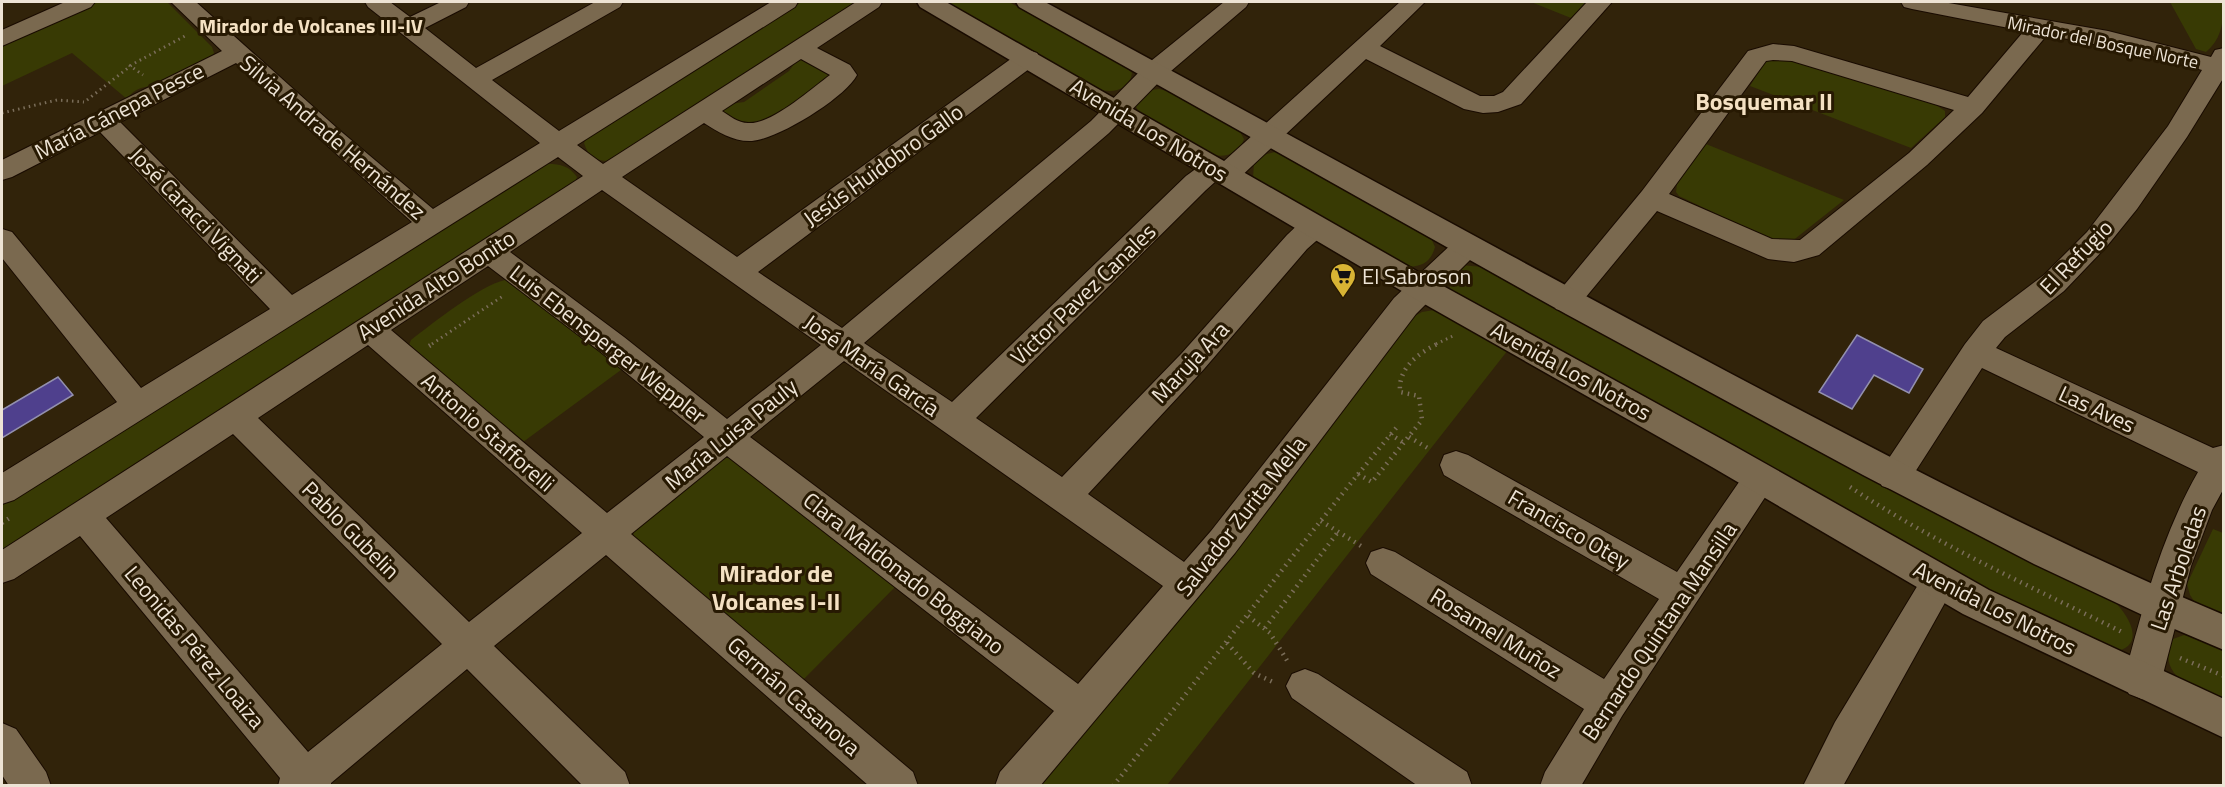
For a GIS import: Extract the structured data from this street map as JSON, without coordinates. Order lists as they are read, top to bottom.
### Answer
{
  "streets": {
    "street": [
      "Mirador del Bosque Norte",
      "María Cánepa Pesce",
      "Avenida Los Notros",
      "Silvia Andrade Hernández",
      "Jesús Huidobro Gallo",
      "José Caracci Vignati",
      "El Refugio",
      "Avenida Alto Bonito",
      "Victor Pavez Canales",
      "Luis Ebensperger Weppler",
      "Maruja Ara",
      "José María García",
      "Las Aves",
      "Antonio Stafforelli",
      "María Luisa Pauly",
      "Salvador Zurita Mella",
      "Francisco Otey",
      "Pablo Gubelin",
      "Las Arboledas",
      "Clara Maldonado Boggiano",
      "Bernardo Quintana Mansilla",
      "Rosamel Muñoz",
      "Leonidas Pérez Loaiza",
      "Germán Casanova"
    ]
  },
  "crossings": [
    ["Mirador del Bosque Norte", "El Refugio"],
    ["María Cánepa Pesce", "Silvia Andrade Hernández"],
    ["María Cánepa Pesce", "José Caracci Vignati"],
    ["Avenida Los Notros", "Jesús Huidobro Gallo"],
    ["Avenida Los Notros", "Victor Pavez Canales"],
    ["Avenida Los Notros", "Maruja Ara"],
    ["Avenida Los Notros", "María Luisa Pauly"],
    ["Avenida Los Notros", "Salvador Zurita Mella"],
    ["Avenida Los Notros", "Las Arboledas"],
    ["Avenida Los Notros", "Bernardo Quintana Mansilla"],
    ["Jesús Huidobro Gallo", "José María García"],
    ["El Refugio", "Las Aves"],
    ["Avenida Alto Bonito", "Luis Ebensperger Weppler"],
    ["Avenida Alto Bonito", "José María García"],
    ["Avenida Alto Bonito", "Antonio Stafforelli"],
    ["Avenida Alto Bonito", "Pablo Gubelin"],
    ["Avenida Alto Bonito", "Leonidas Pérez Loaiza"],
    ["Victor Pavez Canales", "José María García"],
    ["Luis Ebensperger Weppler", "María Luisa Pauly"],
    ["Luis Ebensperger Weppler", "Clara Maldonado Boggiano"],
    ["Maruja Ara", "José María García"],
    ["José María García", "María Luisa Pauly"],
    ["José María García", "Salvador Zurita Mella"],
    ["Las Aves", "Las Arboledas"],
    ["Antonio Stafforelli", "María Luisa Pauly"],
    ["Antonio Stafforelli", "Germán Casanova"],
    ["María Luisa Pauly", "Pablo Gubelin"],
    ["María Luisa Pauly", "Clara Maldonado Boggiano"],
    ["María Luisa Pauly", "Leonidas Pérez Loaiza"],
    ["María Luisa Pauly", "Germán Casanova"],
    ["Salvador Zurita Mella", "Clara Maldonado Boggiano"],
    ["Francisco Otey", "Bernardo Quintana Mansilla"],
    ["Bernardo Quintana Mansilla", "Rosamel Muñoz"]
  ],
  "districts": ["Mirador de Volcanes III-IV", "Bosquemar II", "Mirador de Volcanes I-II"],
  "places": {
    "supermarket": ["El Sabroson"]
  }
}
